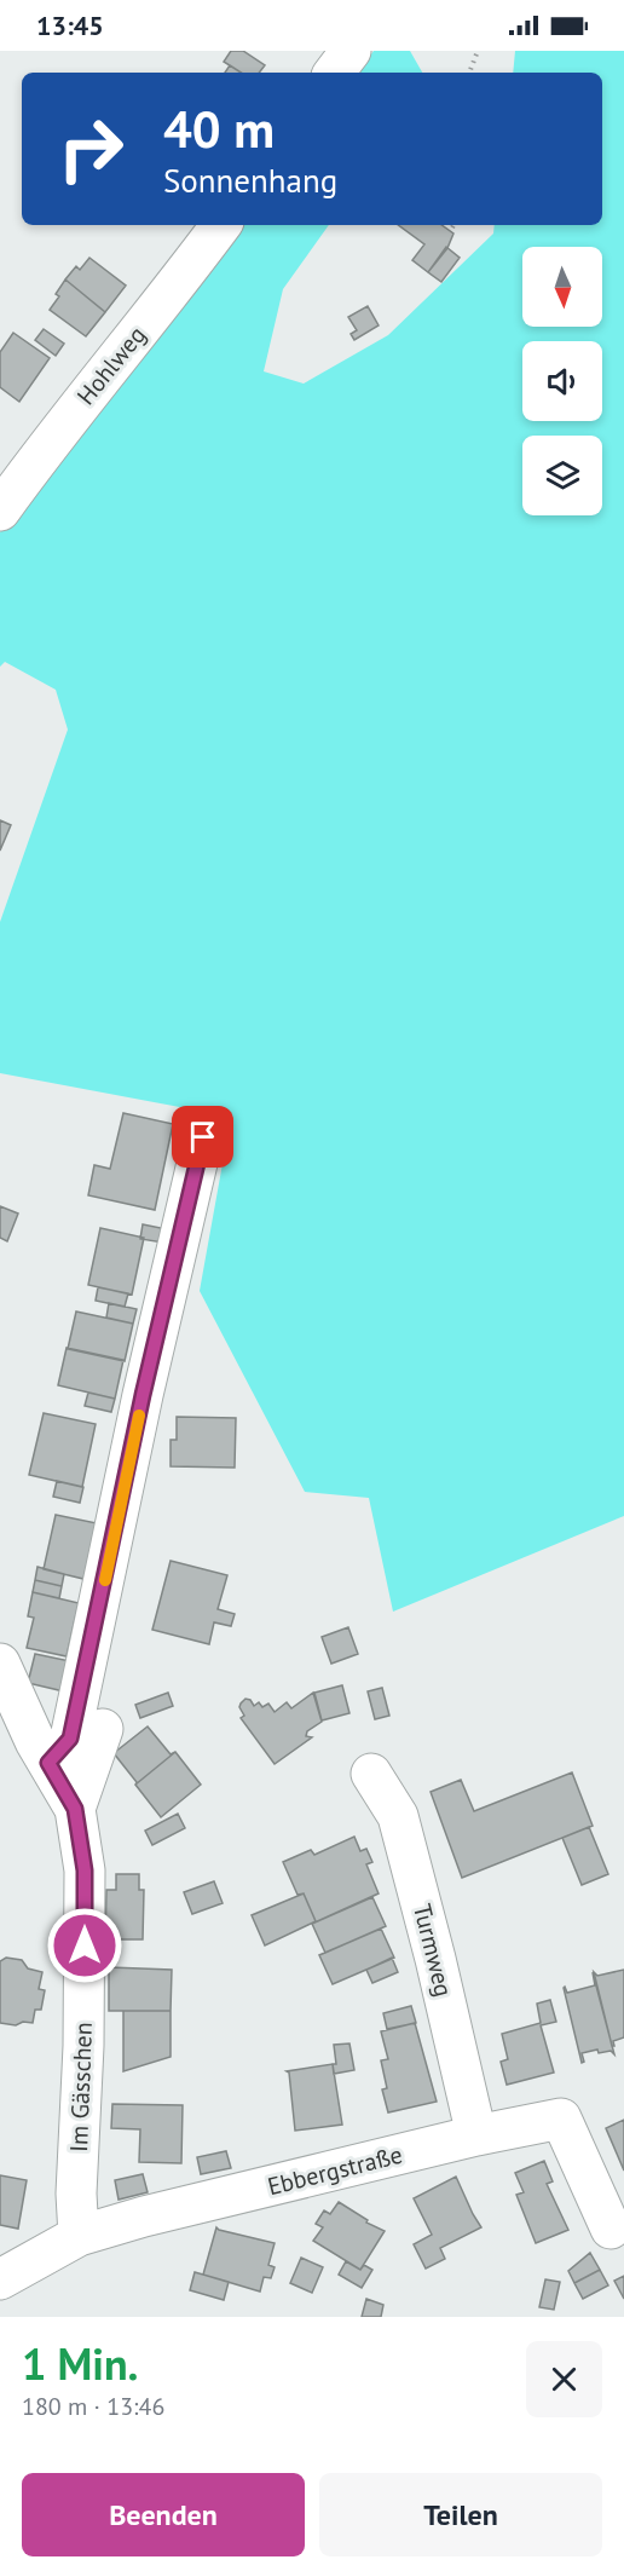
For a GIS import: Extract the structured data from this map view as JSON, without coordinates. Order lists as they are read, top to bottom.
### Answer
{
  "streets": {
    "street": [
      "Hohlweg",
      "Turmweg",
      "Im Gässchen",
      "Ebbergstraße"
    ]
  },
  "crossings": [
    ["Turmweg", "Ebbergstraße"],
    ["Im Gässchen", "Ebbergstraße"]
  ],
  "north": "bottom",
  "page": {
    "status": "13:45",
    "turn": ["40 m", "Sonnenhang"],
    "heading": ["1 Min.", "180 m · 13:46"],
    "buttons": ["Beenden", "Teilen"]
  }
}
